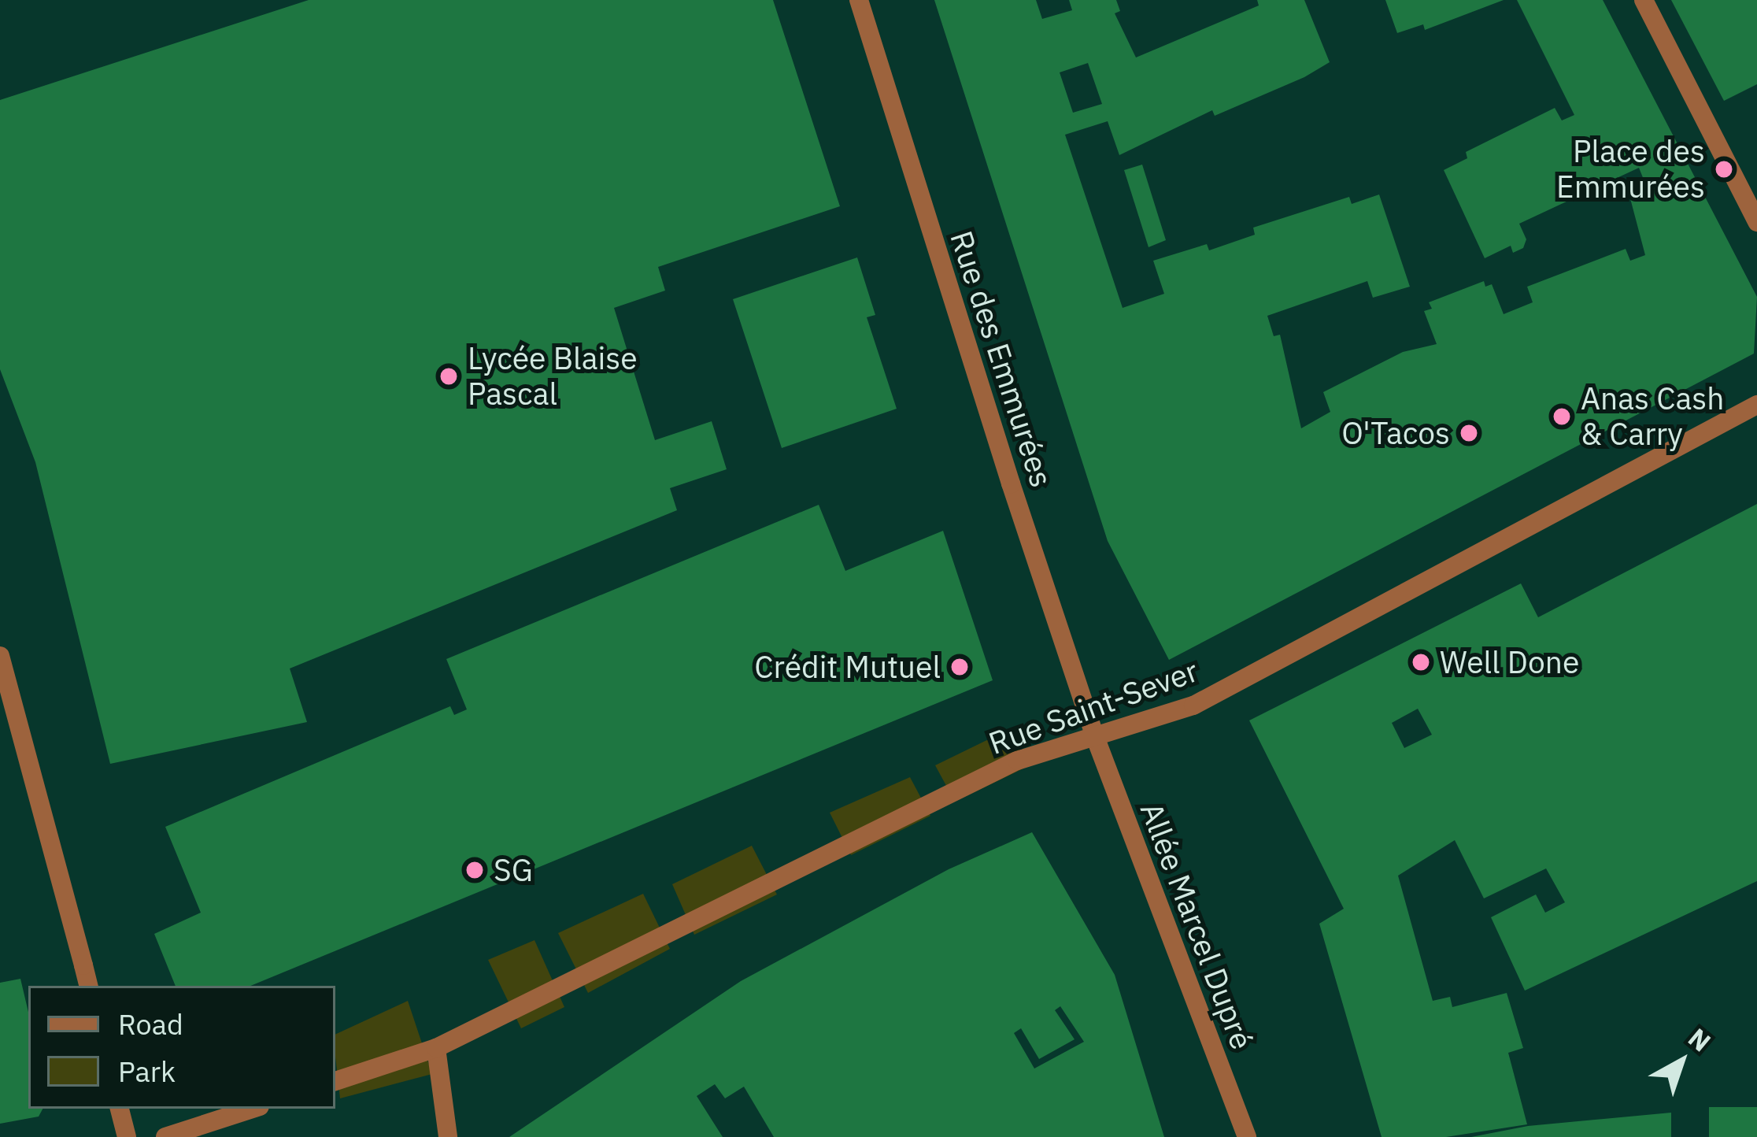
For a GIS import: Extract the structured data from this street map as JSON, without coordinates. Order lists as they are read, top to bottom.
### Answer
{
  "streets": {
    "street": ["Rue des Emmurées", "Rue Saint-Sever", "Allée Marcel Dupré"]
  },
  "crossings": [
    ["Rue des Emmurées", "Rue Saint-Sever"],
    ["Rue des Emmurées", "Allée Marcel Dupré"],
    ["Rue Saint-Sever", "Allée Marcel Dupré"]
  ],
  "places": [
    "Place des Emmurées",
    "Lycée Blaise Pascal",
    "Anas Cash & Carry",
    "O'Tacos",
    "Well Done",
    "Crédit Mutuel",
    "SG"
  ],
  "legend": ["Road", "Park"],
  "north": "top right"
}
